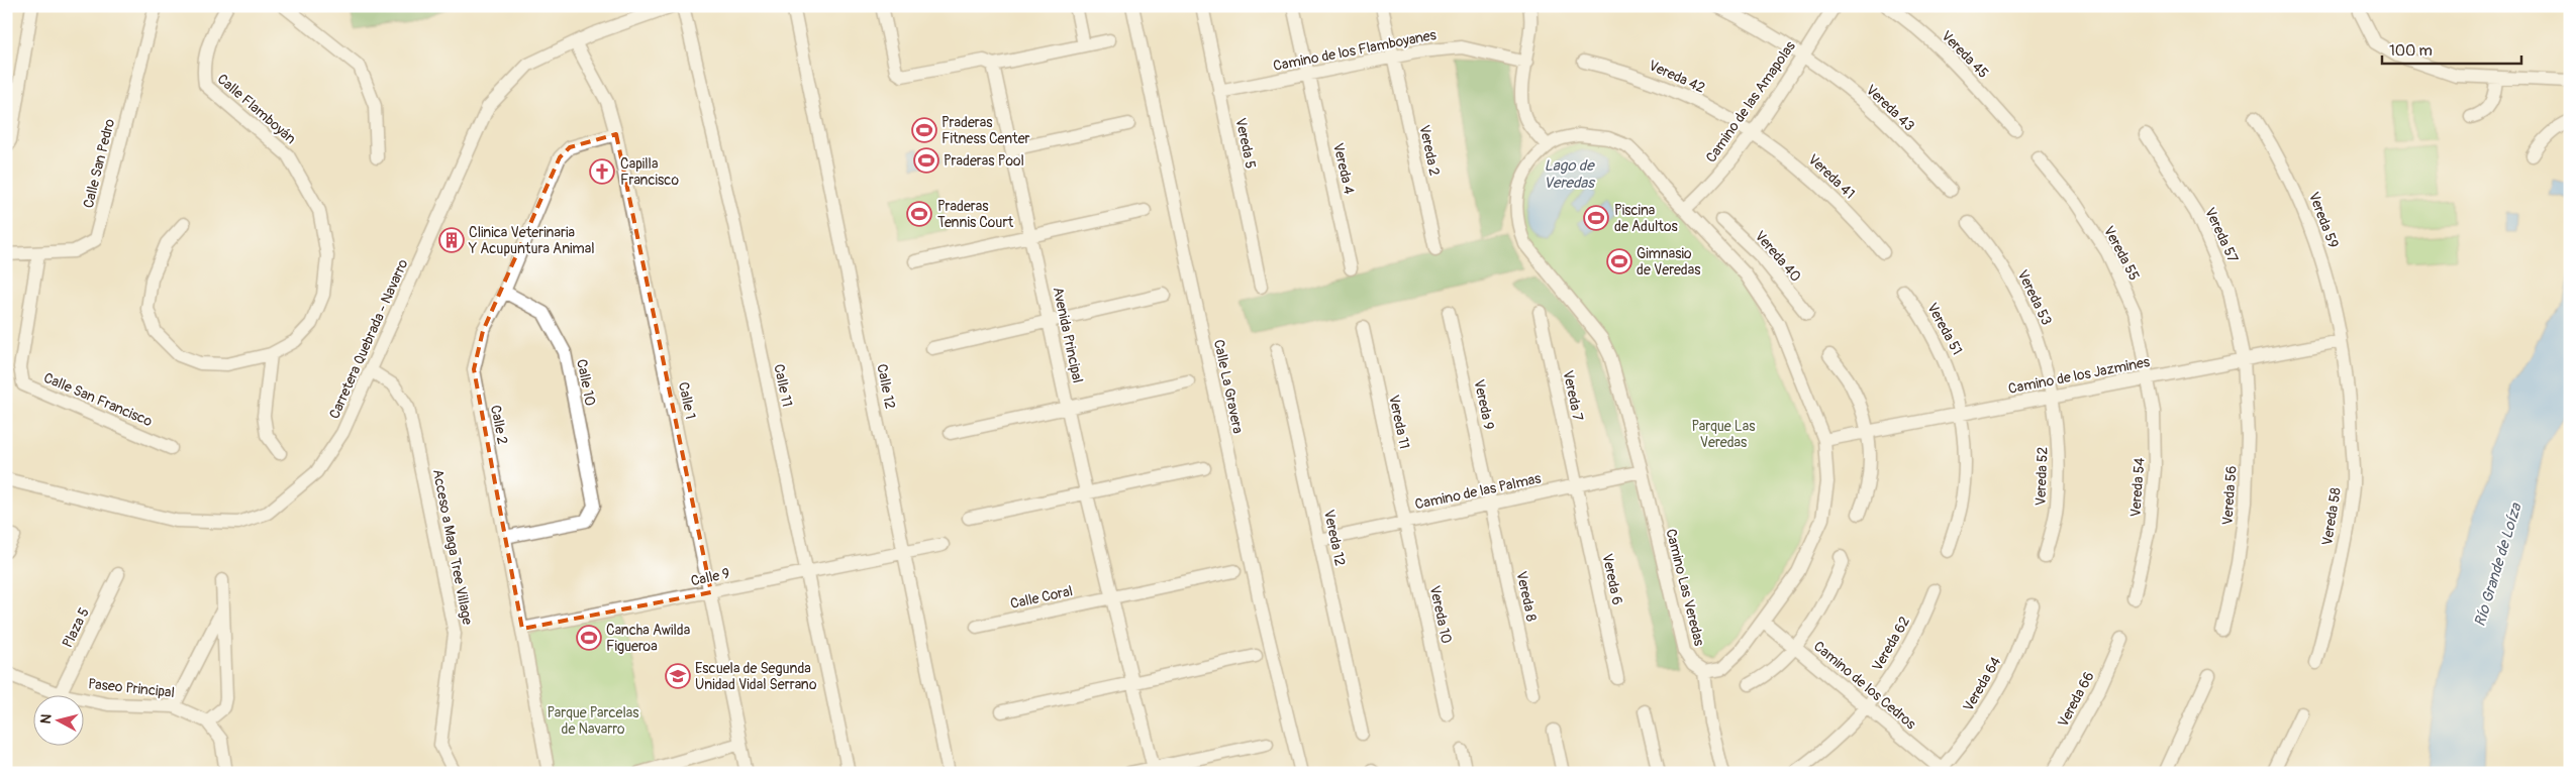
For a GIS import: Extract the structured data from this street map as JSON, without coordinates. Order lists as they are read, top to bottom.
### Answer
{
  "streets": {
    "street": [
      "Camino de los Flamboyanes",
      "Vereda 45",
      "Vereda 42",
      "Camino de las Amapolas",
      "Vereda 43",
      "Calle Flamboyán",
      "Vereda 5",
      "Vereda 2",
      "Calle San Pedro",
      "Vereda 4",
      "Vereda 41",
      "Vereda 59",
      "Vereda 57",
      "Vereda 55",
      "Vereda 40",
      "Vereda 53",
      "Vereda 51",
      "Avenida Principal",
      "Carretera Quebrada - Navarro",
      "Camino de los Jazmines",
      "Calle 10",
      "Calle 11",
      "Calle 12",
      "Calle La Gravera",
      "Vereda 7",
      "Calle San Francisco",
      "Calle 1",
      "Vereda 9",
      "Vereda 11",
      "Calle 2",
      "Vereda 52",
      "Vereda 54",
      "Camino de las Palmas",
      "Vereda 56",
      "Vereda 58",
      "Vereda 12",
      "Acceso a Maga Tree Village",
      "Calle 9",
      "Vereda 6",
      "Camino Las Veredas",
      "Vereda 8",
      "Calle Coral",
      "Vereda 10",
      "Plaza 5",
      "Vereda 62",
      "Vereda 64",
      "Camino de los Cedros",
      "Paseo Principal",
      "Vereda 66"
    ]
  },
  "crossings": [
    ["Camino de los Flamboyanes", "Vereda 5"],
    ["Camino de los Flamboyanes", "Vereda 2"],
    ["Camino de los Flamboyanes", "Vereda 4"],
    ["Vereda 42", "Camino de las Amapolas"],
    ["Vereda 42", "Vereda 41"],
    ["Camino de las Amapolas", "Vereda 43"],
    ["Camino de las Amapolas", "Vereda 41"],
    ["Camino de las Amapolas", "Camino Las Veredas"],
    ["Calle San Pedro", "Calle San Francisco"],
    ["Vereda 59", "Camino de los Jazmines"],
    ["Vereda 59", "Vereda 58"],
    ["Vereda 57", "Camino de los Jazmines"],
    ["Vereda 57", "Vereda 56"],
    ["Vereda 55", "Camino de los Jazmines"],
    ["Vereda 55", "Vereda 54"],
    ["Vereda 53", "Camino de los Jazmines"],
    ["Vereda 53", "Vereda 52"],
    ["Vereda 51", "Camino de los Jazmines"],
    ["Avenida Principal", "Calle Coral"],
    ["Carretera Quebrada - Navarro", "Calle 1"],
    ["Carretera Quebrada - Navarro", "Acceso a Maga Tree Village"],
    ["Camino de los Jazmines", "Vereda 52"],
    ["Camino de los Jazmines", "Vereda 54"],
    ["Camino de los Jazmines", "Vereda 56"],
    ["Camino de los Jazmines", "Vereda 58"],
    ["Camino de los Jazmines", "Camino Las Veredas"],
    ["Calle 10", "Calle 2"],
    ["Calle 11", "Calle 9"],
    ["Calle 12", "Calle 9"],
    ["Vereda 7", "Camino de las Palmas"],
    ["Vereda 7", "Vereda 6"],
    ["Calle 1", "Calle 2"],
    ["Calle 1", "Calle 9"],
    ["Vereda 9", "Camino de las Palmas"],
    ["Vereda 9", "Vereda 8"],
    ["Vereda 11", "Camino de las Palmas"],
    ["Vereda 11", "Vereda 10"],
    ["Calle 2", "Calle 9"],
    ["Camino de las Palmas", "Vereda 12"],
    ["Camino de las Palmas", "Vereda 6"],
    ["Camino de las Palmas", "Camino Las Veredas"],
    ["Camino de las Palmas", "Vereda 8"],
    ["Camino de las Palmas", "Vereda 10"],
    ["Camino Las Veredas", "Camino de los Cedros"],
    ["Plaza 5", "Paseo Principal"],
    ["Vereda 62", "Camino de los Cedros"],
    ["Vereda 64", "Camino de los Cedros"]
  ],
  "water": ["Lago de Veredas", "Río Grande de Loíza"],
  "parks": ["Parque Las Veredas", "Parque Parcelas de Navarro"],
  "places": {
    "sports": [
      "Praderas Fitness Center",
      "Praderas Pool",
      "Praderas Tennis Court",
      "Piscina de Adultos",
      "Gimnasio de Veredas",
      "Cancha Awilda Figueroa"
    ],
    "church": ["Capilla Francisco"],
    "building": ["Clinica Veterinaria Y Acupuntura Animal"],
    "school or university": ["Escuela de Segunda Unidad Vidal Serrano"]
  },
  "scale_bar": "100 m",
  "north": "left"
}
